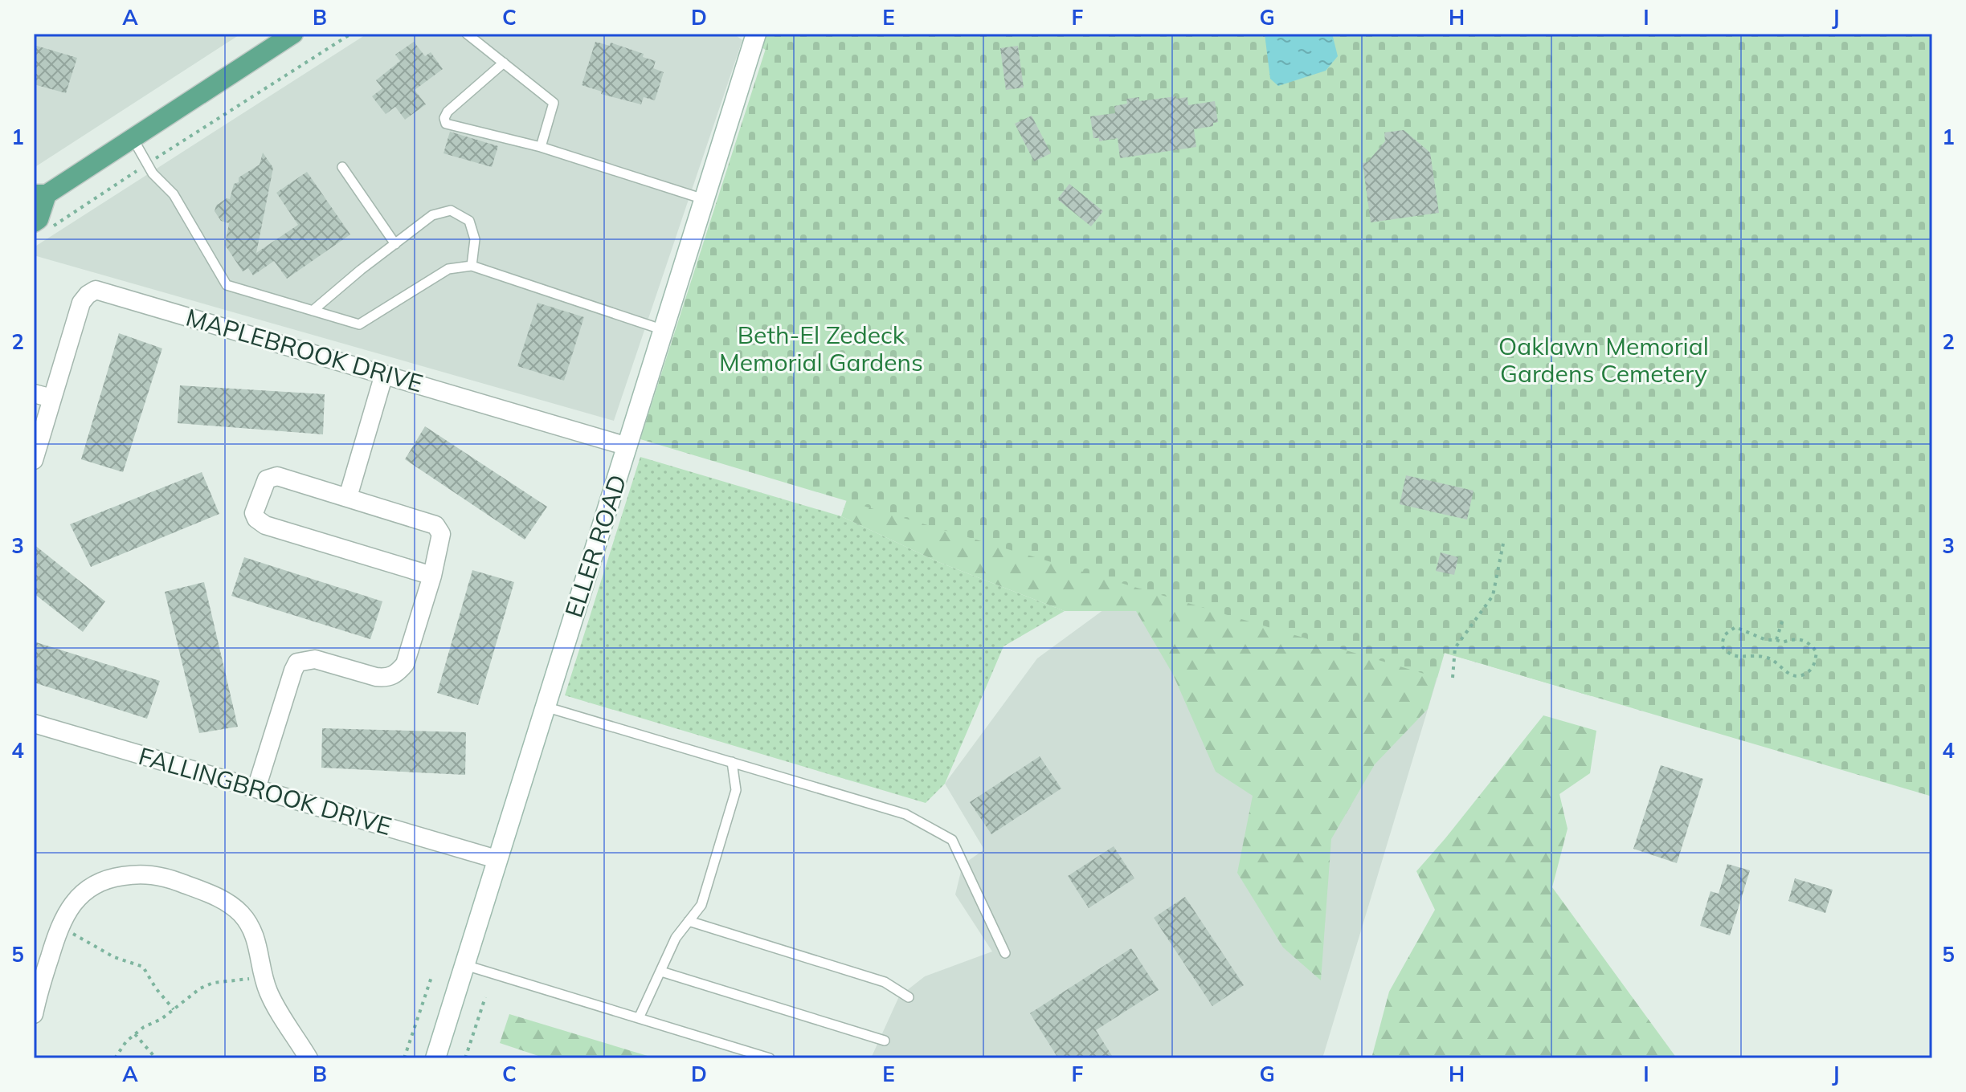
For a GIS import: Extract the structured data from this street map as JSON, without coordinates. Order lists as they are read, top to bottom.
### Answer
{
  "streets": {
    "street": ["MAPLEBROOK DRIVE", "ELLER ROAD", "FALLINGBROOK DRIVE"]
  },
  "crossings": [
    ["MAPLEBROOK DRIVE", "ELLER ROAD"],
    ["ELLER ROAD", "FALLINGBROOK DRIVE"]
  ],
  "parks": ["Beth-El Zedeck Memorial Gardens", "Oaklawn Memorial Gardens Cemetery"],
  "grid": {
    "columns": [
      "A",
      "B",
      "C",
      "D",
      "E",
      "F",
      "G",
      "H",
      "I",
      "J"
    ],
    "rows": [
      "1",
      "2",
      "3",
      "4",
      "5"
    ]
  }
}
